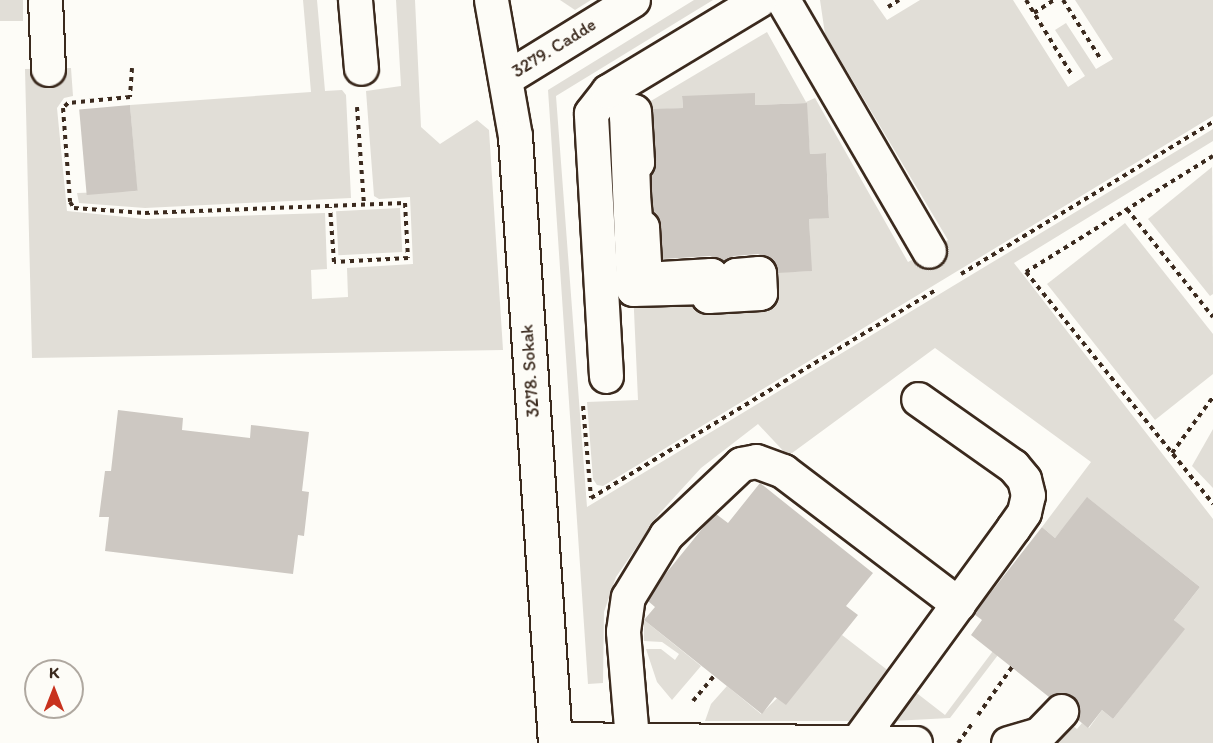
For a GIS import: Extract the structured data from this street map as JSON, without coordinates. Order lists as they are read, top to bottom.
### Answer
{
  "streets": {
    "street": ["3279. Cadde", "3278. Sokak"]
  },
  "crossings": [
    ["3279. Cadde", "3278. Sokak"]
  ],
  "north": "top"
}
